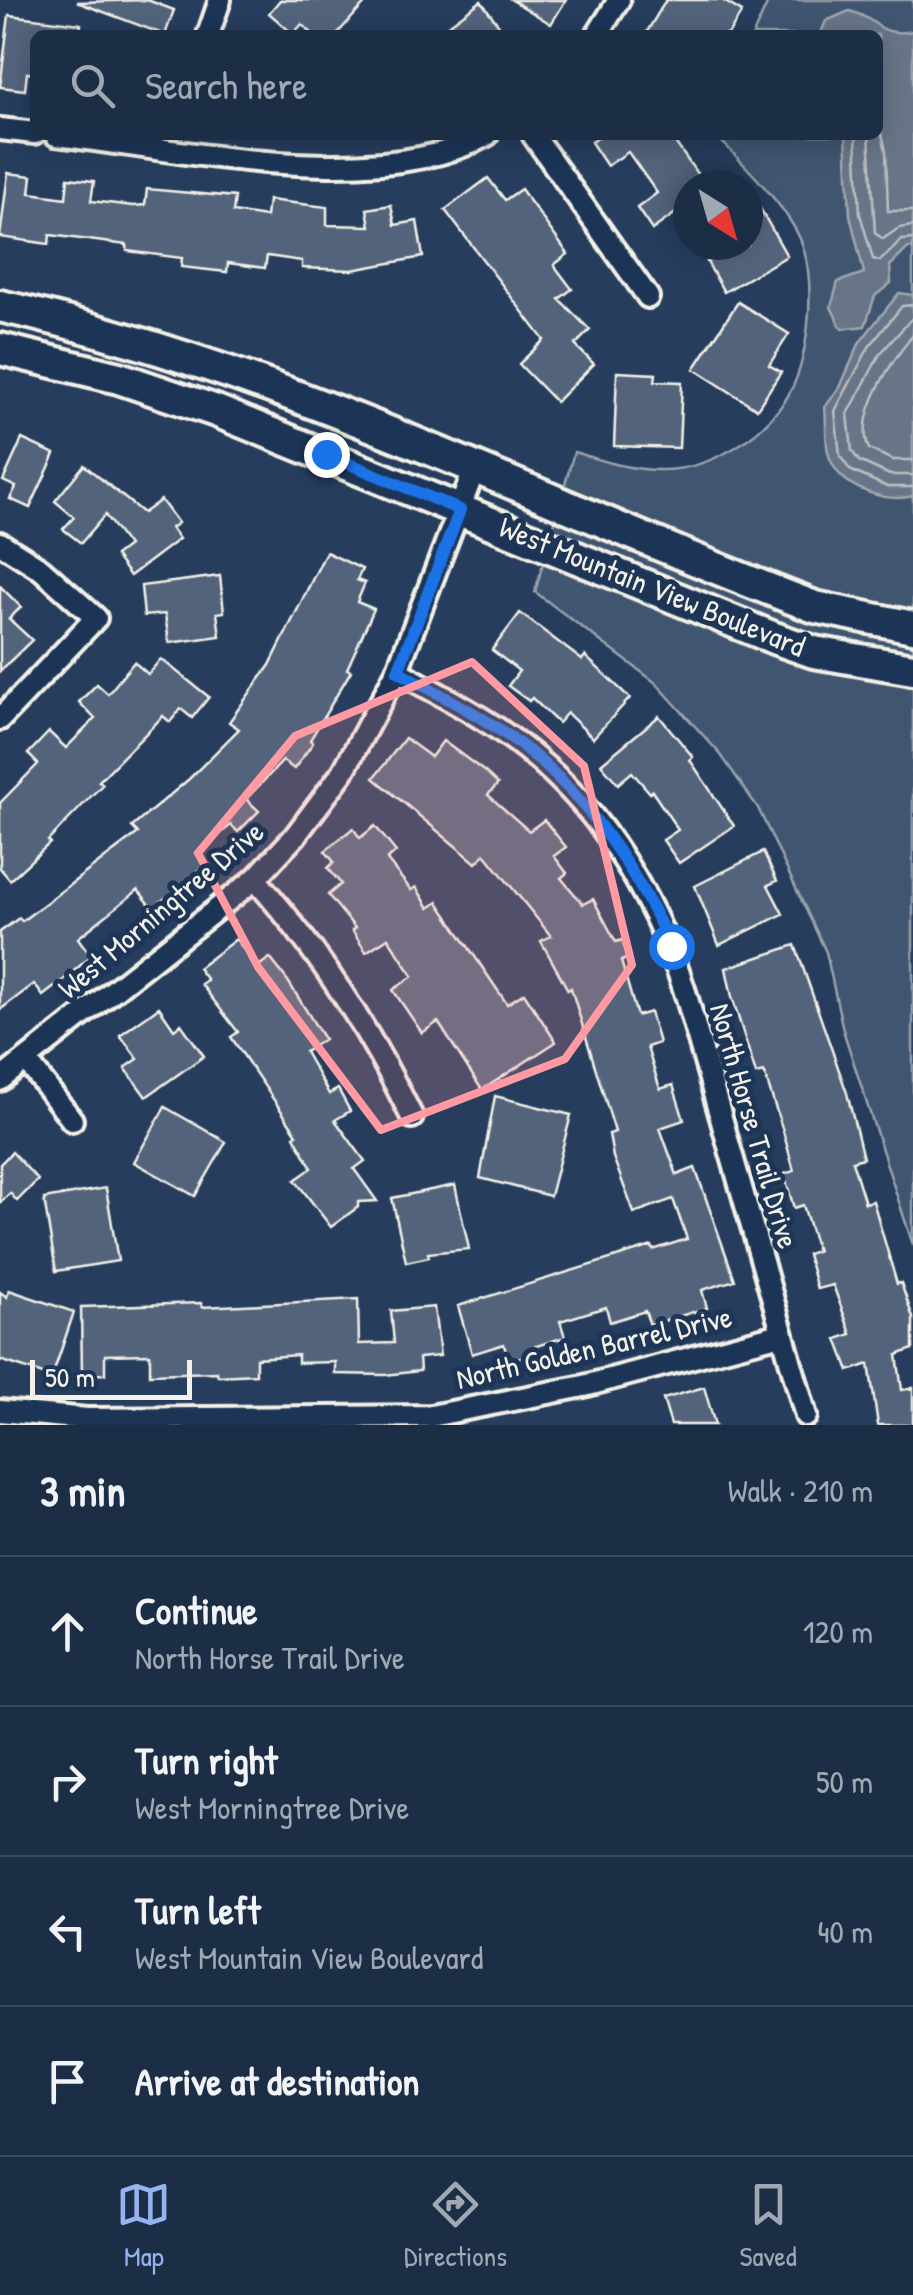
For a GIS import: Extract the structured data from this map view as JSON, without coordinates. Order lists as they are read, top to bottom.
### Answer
{
  "streets": {
    "street": [
      "West Mountain View Boulevard",
      "West Morningtree Drive",
      "North Horse Trail Drive",
      "North Golden Barrel Drive"
    ]
  },
  "crossings": [
    ["West Mountain View Boulevard", "West Morningtree Drive"],
    ["West Morningtree Drive", "North Horse Trail Drive"],
    ["North Horse Trail Drive", "North Golden Barrel Drive"]
  ],
  "scale_bar": "50 m",
  "north": "bottom right",
  "page": {
    "search": "Search here",
    "scale": "50 m",
    "heading": ["3 min", "Walk · 210 m"],
    "list": [
      ["Continue", "North Horse Trail Drive", "120 m"],
      ["Turn right", "West Morningtree Drive", "50 m"],
      ["Turn left", "West Mountain View Boulevard", "40 m"],
      "Arrive at destination"
    ],
    "nav": ["Map", "Directions", "Saved"]
  }
}
